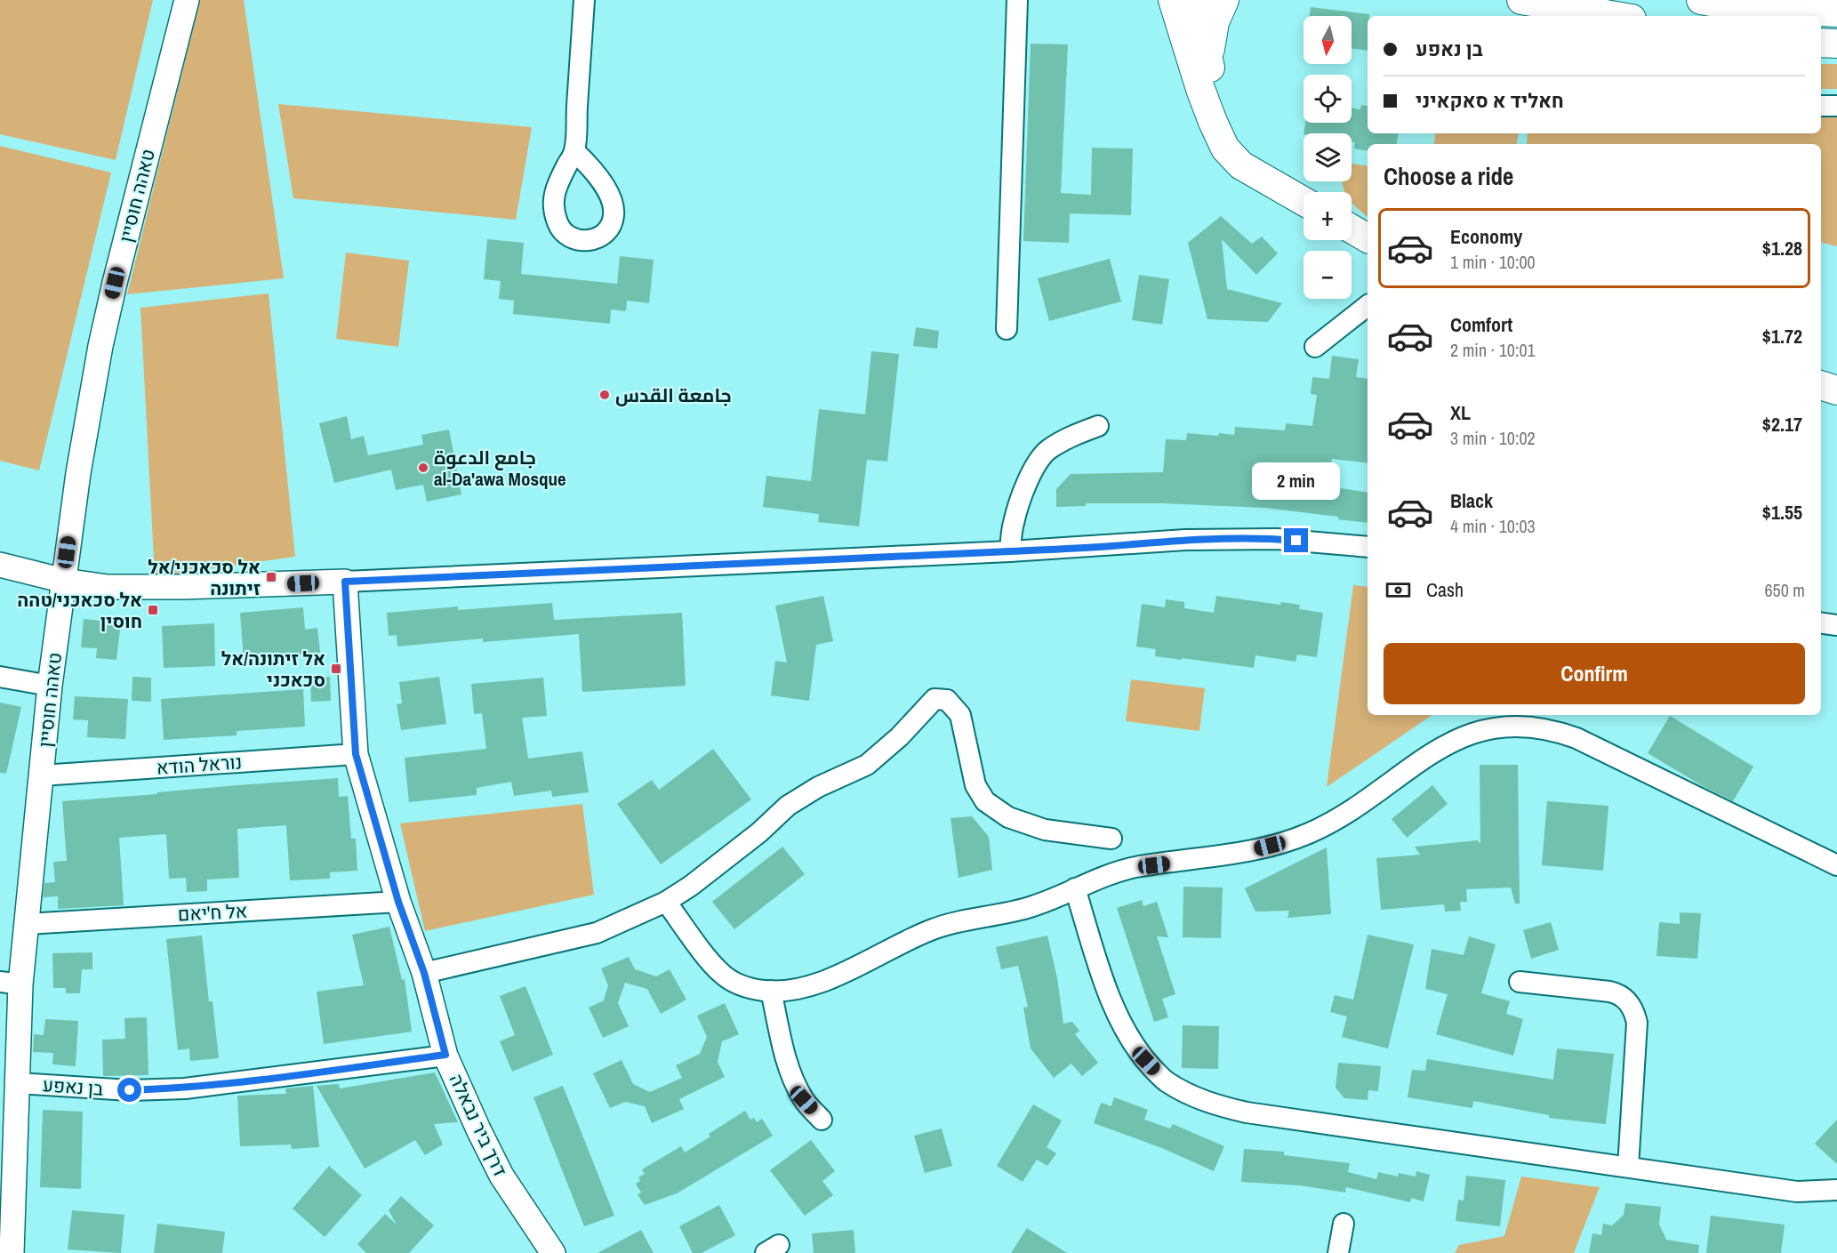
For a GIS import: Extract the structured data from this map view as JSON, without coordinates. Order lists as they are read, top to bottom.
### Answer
{
  "streets": {
    "street": [
      "טאהה חוסיין",
      "נוראל הודא",
      "אל ח'יאם",
      "בן נאפע",
      "דרך ביר נבאלה"
    ]
  },
  "crossings": [
    ["טאהה חוסיין", "נוראל הודא"],
    ["טאהה חוסיין", "אל ח'יאם"],
    ["טאהה חוסיין", "בן נאפע"],
    ["נוראל הודא", "דרך ביר נבאלה"],
    ["אל ח'יאם", "דרך ביר נבאלה"],
    ["בן נאפע", "דרך ביר נבאלה"]
  ],
  "places": {
    "other": ["جامعة القدس", "جامع الدعوة al-Da'awa Mosque"],
    "transit": ["אל סכאכני/אל זיתונה", "אל סכאכני/טהה חוסין", "אל זיתונה/אל סכאכני"]
  },
  "north": "bottom",
  "page": {
    "map_buttons": ["+", "−"],
    "banner": ["בן נאפע", "חאליד א סאקאיני"],
    "heading": "Choose a ride",
    "list": [
      {
        "name": "Economy",
        "note": "1 min · 10:00",
        "value": "$1.28"
      },
      {
        "name": "Comfort",
        "note": "2 min · 10:01",
        "value": "$1.72"
      },
      {
        "name": "XL",
        "note": "3 min · 10:02",
        "value": "$2.17"
      },
      {
        "name": "Black",
        "note": "4 min · 10:03",
        "value": "$1.55"
      }
    ],
    "bubble": "2 min",
    "pay": ["Cash", "650 m"],
    "buttons": "Confirm"
  }
}
